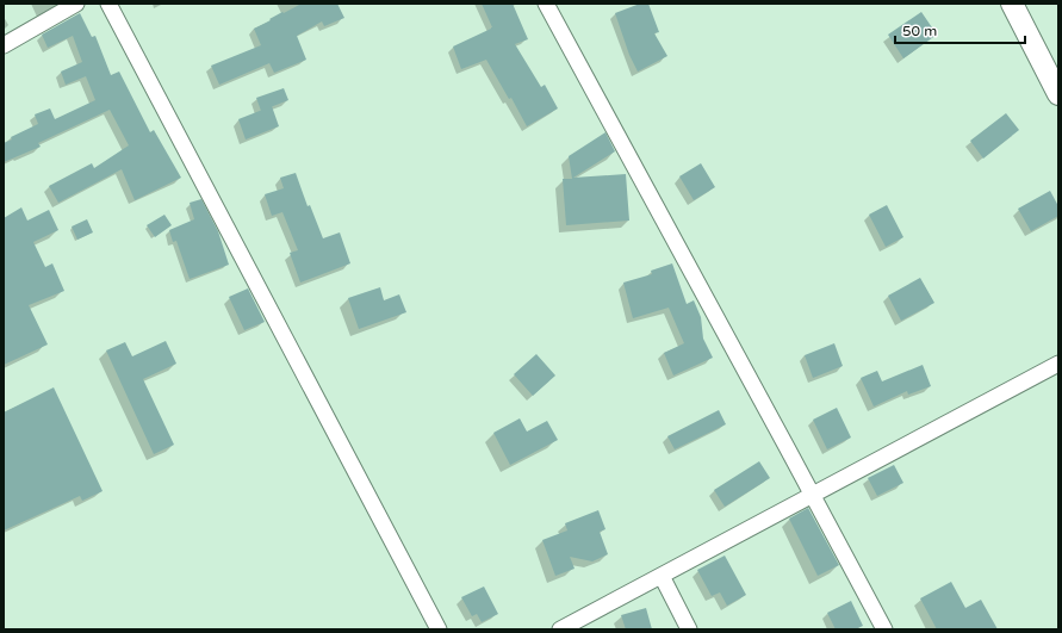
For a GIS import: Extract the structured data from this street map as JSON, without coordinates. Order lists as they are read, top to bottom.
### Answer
{
  "scale_bar": "50 m"
}
